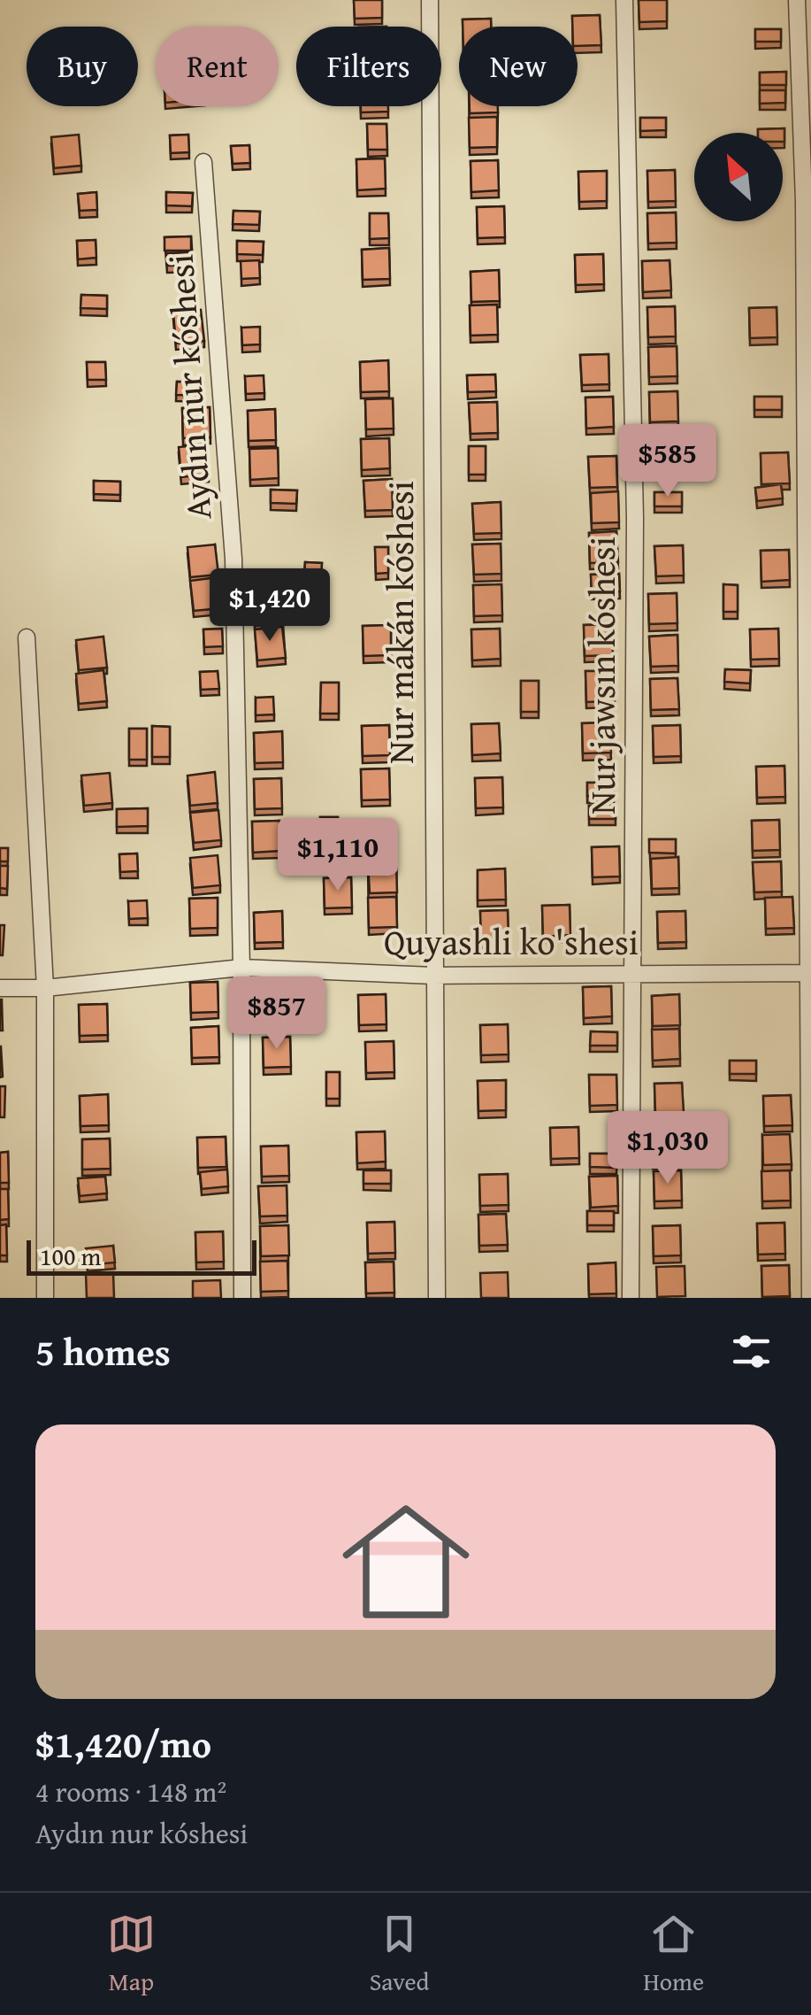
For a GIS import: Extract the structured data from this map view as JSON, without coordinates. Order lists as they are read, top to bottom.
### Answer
{
  "streets": {
    "street": [
      "Aydın nur kóshesi",
      "Nur mákán kóshesi",
      "Nur jawsın kóshesi",
      "Quyashli ko'shesi"
    ]
  },
  "crossings": [
    ["Aydın nur kóshesi", "Quyashli ko'shesi"],
    ["Nur mákán kóshesi", "Quyashli ko'shesi"],
    ["Nur jawsın kóshesi", "Quyashli ko'shesi"]
  ],
  "scale_bar": "100 m",
  "north": "top left",
  "page": {
    "chip": [
      "Buy",
      "Rent",
      "Filters",
      "New"
    ],
    "price": [
      "$585",
      "$1,420",
      "$1,110",
      "$857",
      "$1,030"
    ],
    "scale": "100 m",
    "heading": "5 homes",
    "list": [
      {
        "name": "$1,420/mo",
        "note": "4 rooms · 148 m² · Aydın nur kóshesi"
      }
    ],
    "tabs": ["Map", "Saved", "Home"]
  }
}
